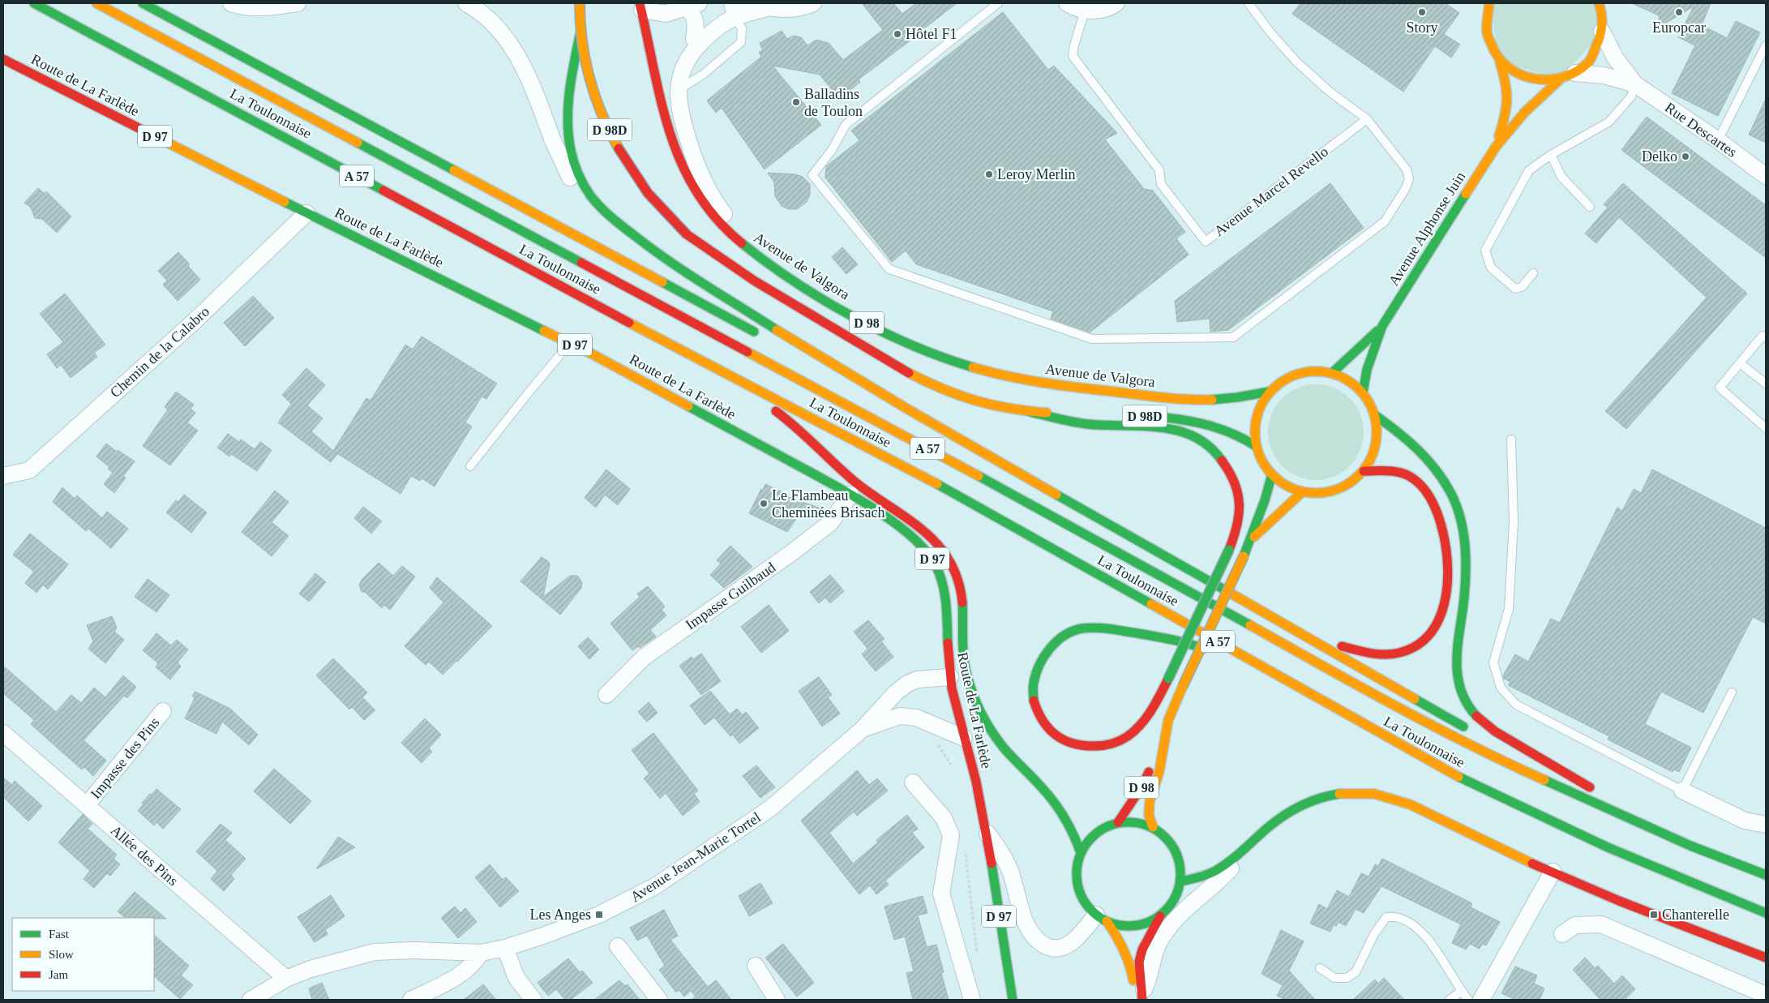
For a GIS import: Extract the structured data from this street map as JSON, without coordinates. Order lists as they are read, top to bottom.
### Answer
{
  "streets": {
    "main road": [
      "Route de La Farlède",
      "La Toulonnaise",
      "D 98D",
      "D 97",
      "A 57",
      "Avenue Alphonse Juin",
      "Avenue de Valgora",
      "D 98"
    ],
    "street": [
      "Rue Descartes",
      "Chemin de la Calabro",
      "Impasse Guilbaud",
      "Impasse des Pins",
      "Allée des Pins",
      "Avenue Jean-Marie Tortel"
    ],
    "lane": ["Avenue Marcel Revello"]
  },
  "crossings": [
    ["Route de La Farlède", "Chemin de la Calabro"],
    ["Route de La Farlède", "Impasse Guilbaud"],
    ["Route de La Farlède", "Avenue Jean-Marie Tortel"],
    ["D 98D", "Avenue Alphonse Juin"],
    ["D 98D", "Avenue de Valgora"],
    ["D 98D", "D 98"],
    ["Avenue Alphonse Juin", "Avenue de Valgora"],
    ["Avenue Alphonse Juin", "D 98"],
    ["Avenue de Valgora", "D 98"],
    ["Impasse des Pins", "Allée des Pins"],
    ["Allée des Pins", "Avenue Jean-Marie Tortel"]
  ],
  "places": {
    "other": [
      "Story",
      "Europcar",
      "Hôtel F1",
      "Balladins de Toulon",
      "Delko",
      "Leroy Merlin",
      "Le Flambeau Cheminées Brisach"
    ],
    "transit": ["Les Anges", "Chanterelle"]
  },
  "legend": ["Fast", "Slow", "Jam"]
}
